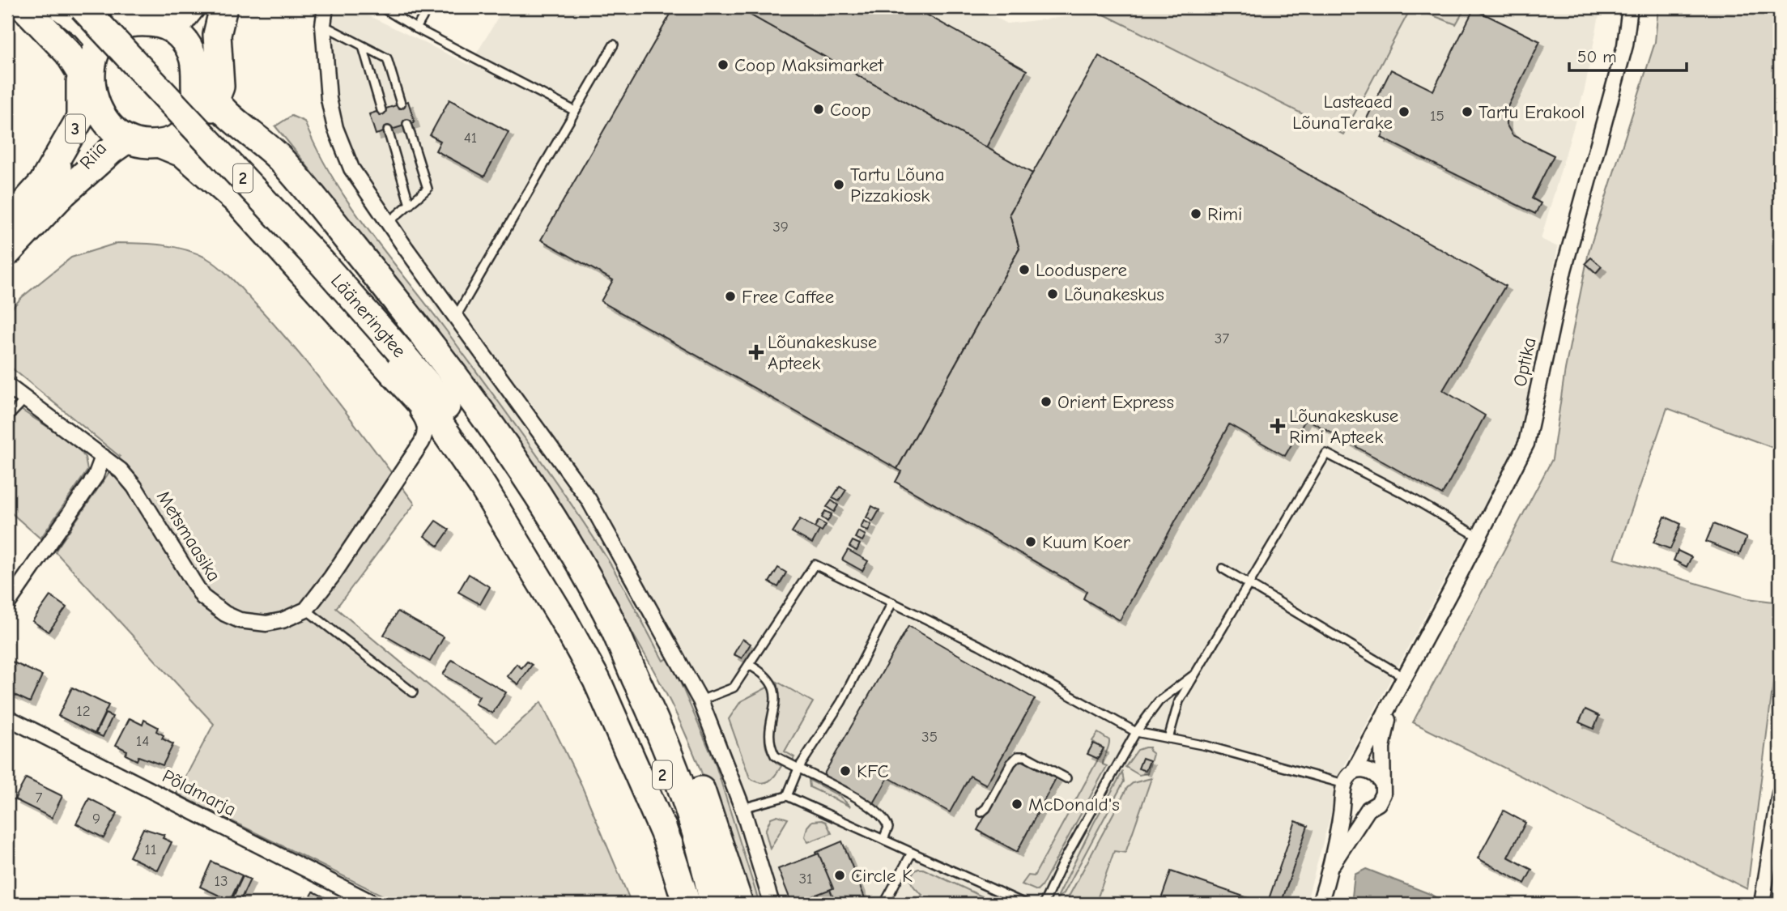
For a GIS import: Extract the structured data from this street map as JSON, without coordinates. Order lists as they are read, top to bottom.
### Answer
{
  "streets": {
    "highway": [
      "3",
      "Riia",
      "2",
      "Lääneringtee"
    ],
    "street": ["Optika", "Metsmaasika", "Põldmarja"]
  },
  "crossings": [
    ["Lääneringtee", "Metsmaasika"]
  ],
  "places": {
    "other": [
      "Coop Maksimarket",
      "Coop",
      "Lasteaed LõunaTerake",
      "Tartu Erakool",
      "Tartu Lõuna Pizzakiosk",
      "Rimi",
      "Looduspere",
      "Lõunakeskus",
      "Free Caffee",
      "Orient Express",
      "Kuum Koer",
      "KFC",
      "McDonald's",
      "Circle K"
    ],
    "health": ["Lõunakeskuse Apteek", "Lõunakeskuse Rimi Apteek"]
  },
  "house_numbers": [
    "15",
    "41",
    "39",
    "37",
    "12",
    "35",
    "14",
    "7",
    "9",
    "11",
    "31",
    "13"
  ],
  "scale_bar": "50 m"
}
